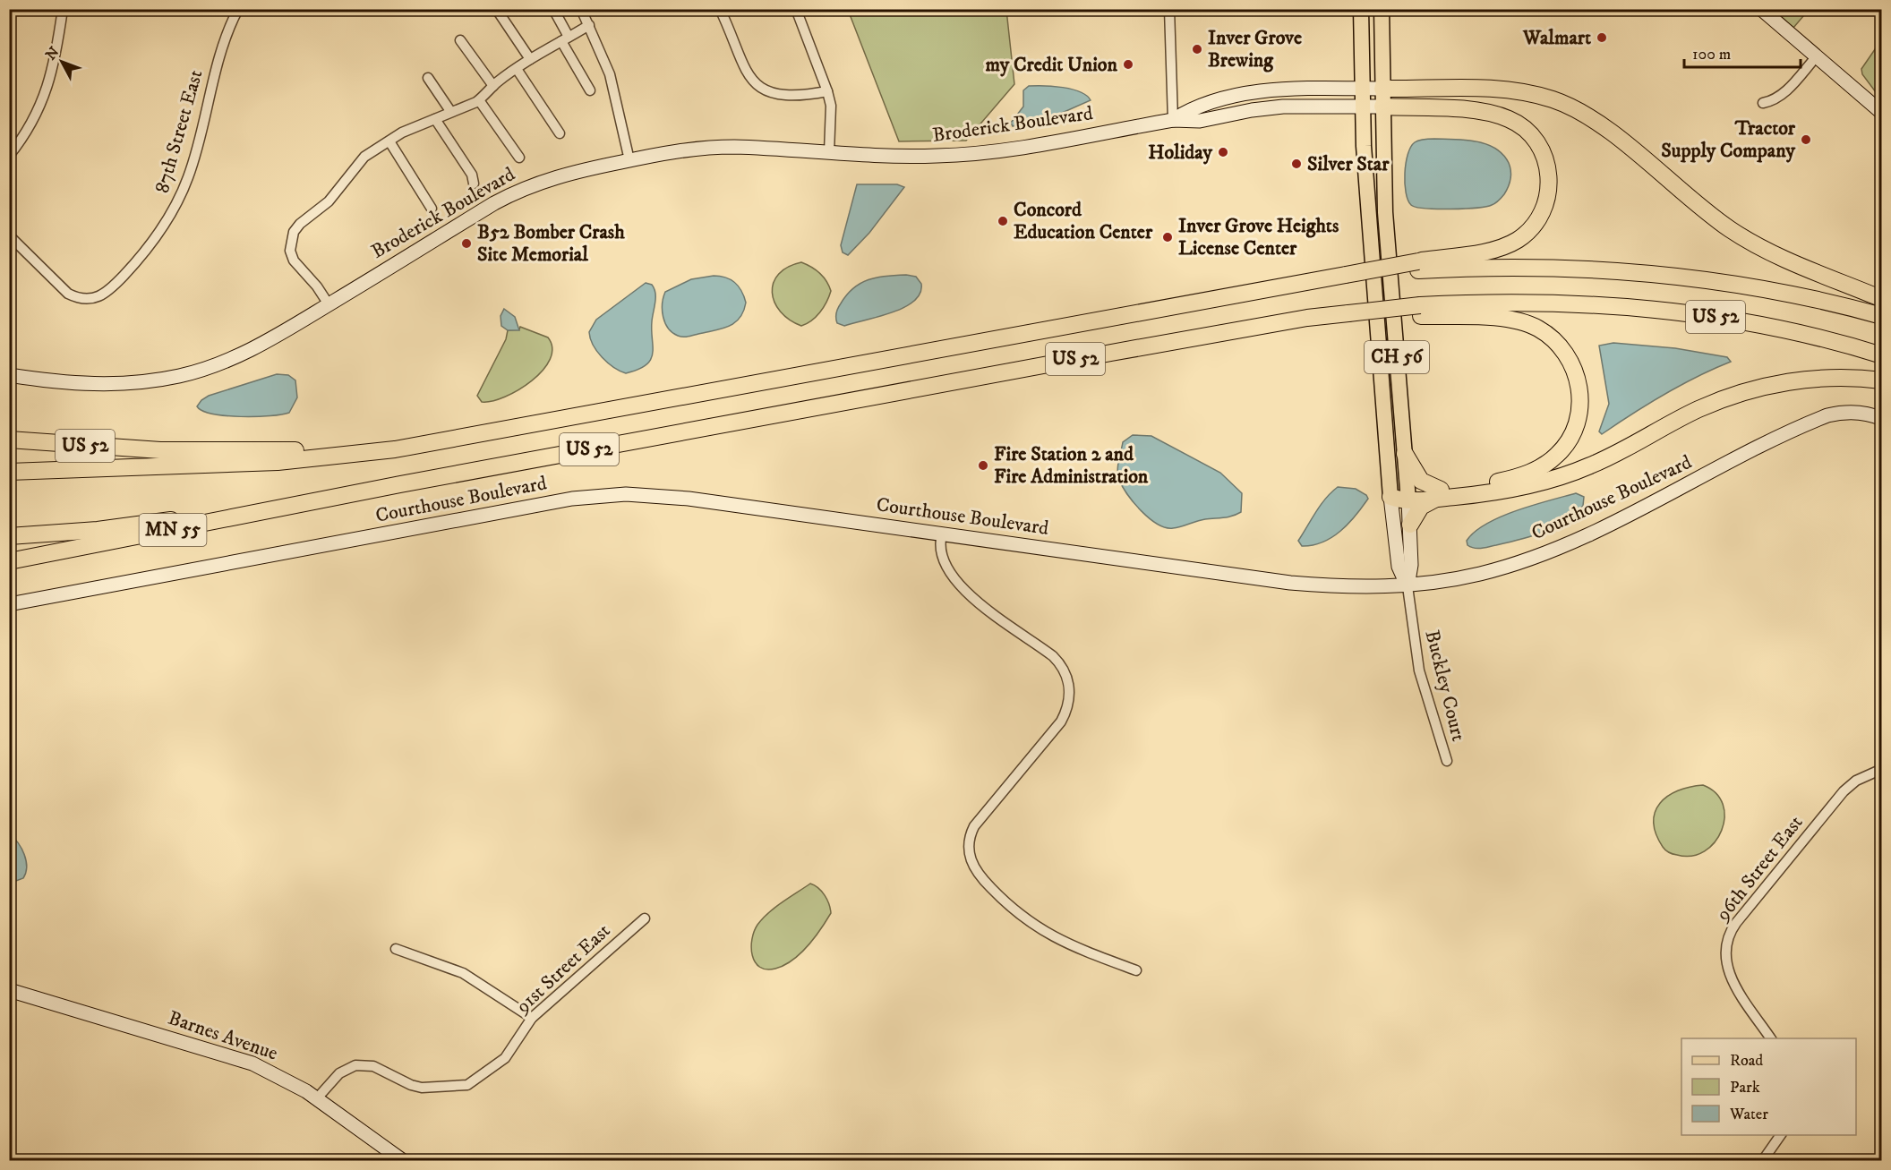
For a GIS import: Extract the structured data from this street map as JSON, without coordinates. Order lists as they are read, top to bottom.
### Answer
{
  "streets": {
    "highway": ["US 52", "MN 55"],
    "main road": ["CH 56"],
    "street": [
      "Broderick Boulevard",
      "87th Street East",
      "Courthouse Boulevard",
      "Buckley Court",
      "96th Street East",
      "91st Street East",
      "Barnes Avenue"
    ]
  },
  "crossings": [
    ["Broderick Boulevard", "CH 56"],
    ["US 52", "MN 55"],
    ["Courthouse Boulevard", "Buckley Court"],
    ["91st Street East", "Barnes Avenue"]
  ],
  "places": [
    "Walmart",
    "Inver Grove Brewing",
    "my Credit Union",
    "Tractor Supply Company",
    "Holiday",
    "Silver Star",
    "Concord Education Center",
    "Inver Grove Heights License Center",
    "B52 Bomber Crash Site Memorial",
    "Fire Station 2 and Fire Administration"
  ],
  "legend": ["Road", "Park", "Water"],
  "scale_bar": "100 m",
  "north": "top left"
}
